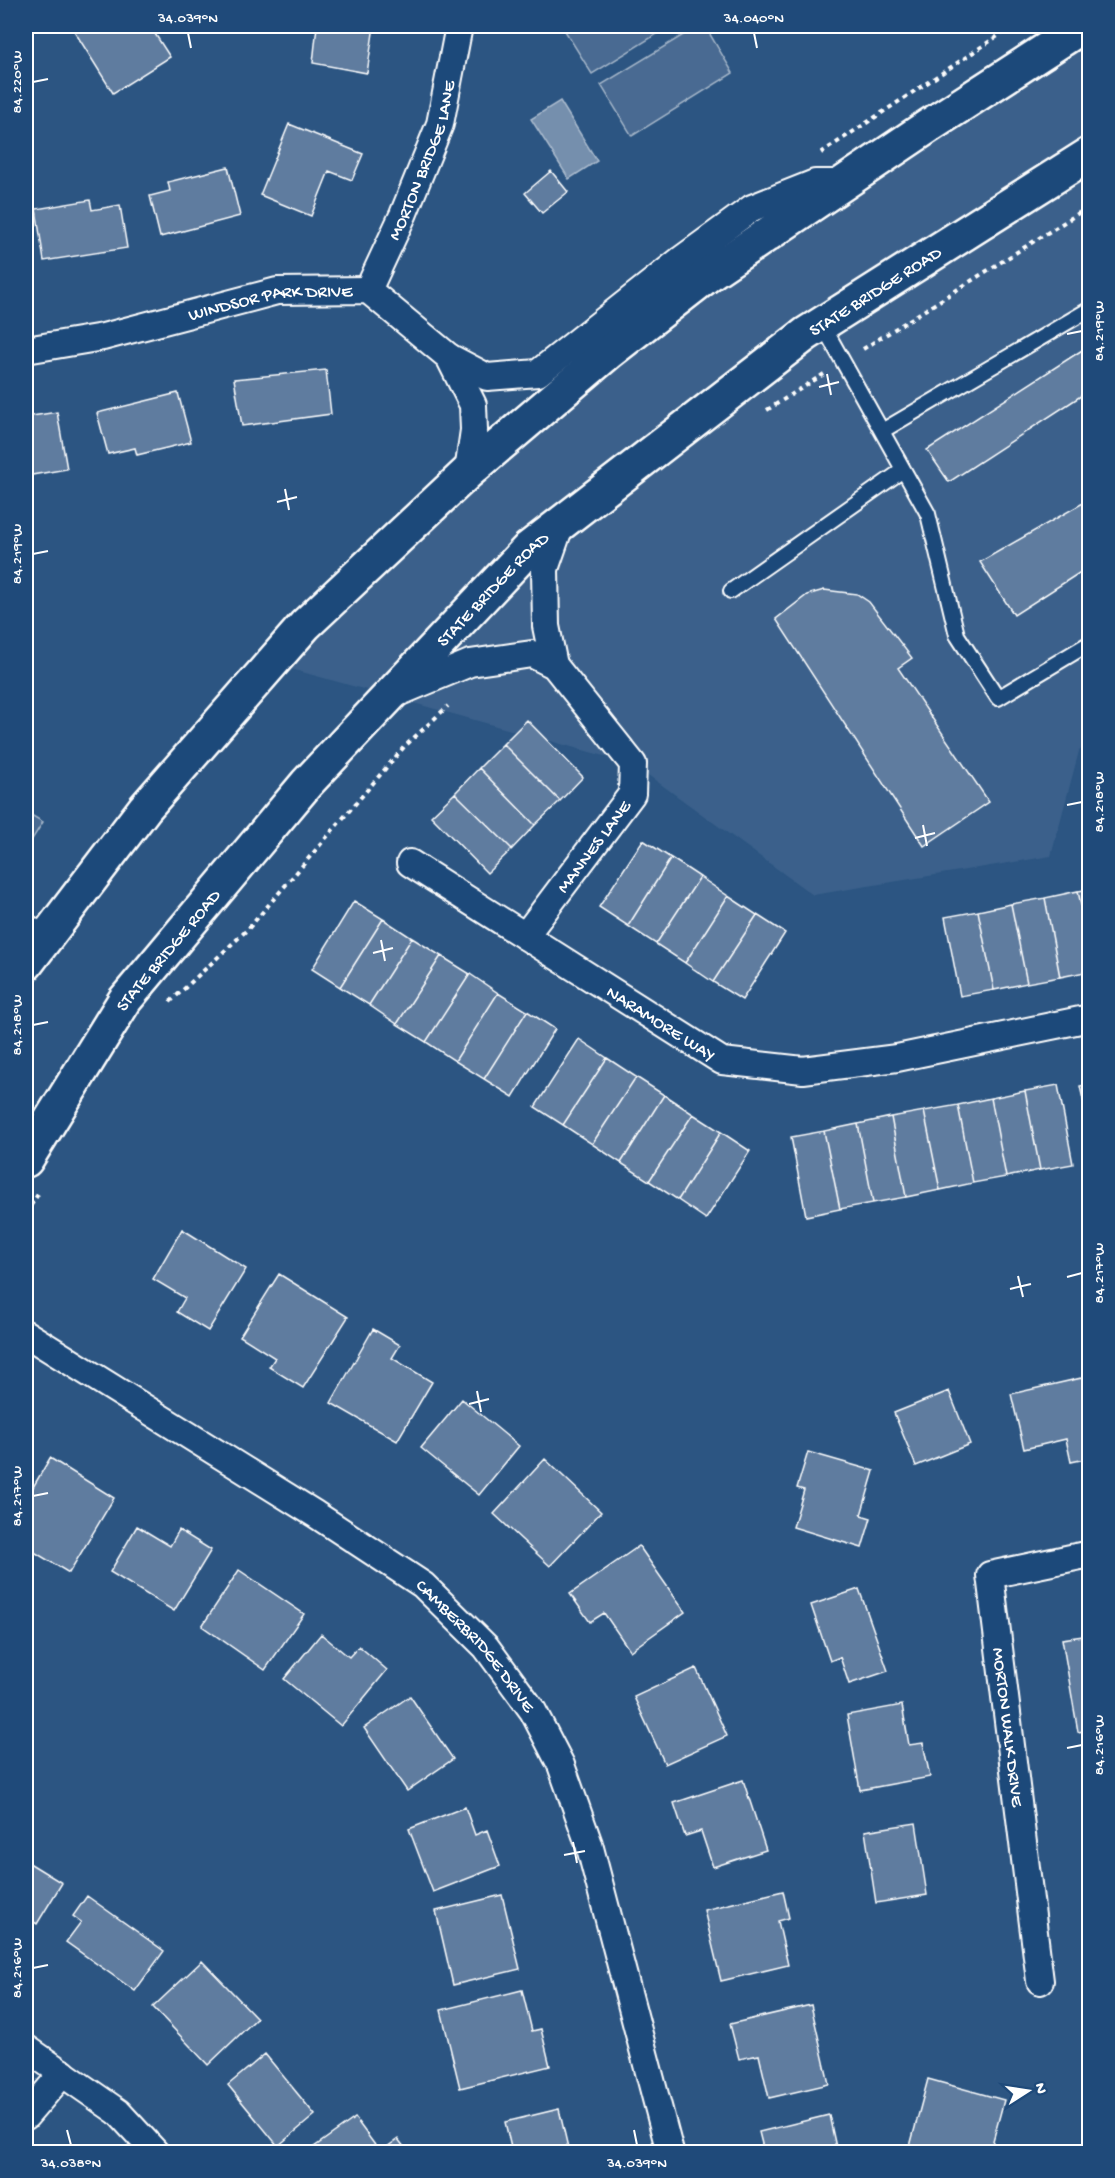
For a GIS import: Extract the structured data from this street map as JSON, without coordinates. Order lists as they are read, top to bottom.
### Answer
{
  "streets": {
    "highway": ["STATE BRIDGE ROAD"],
    "street": [
      "MORTON BRIDGE LANE",
      "WINDSOR PARK DRIVE",
      "MANNES LANE",
      "NARAMORE WAY",
      "CAMBERBRIDGE DRIVE",
      "MORTON WALK DRIVE"
    ]
  },
  "crossings": [
    ["MORTON BRIDGE LANE", "WINDSOR PARK DRIVE"],
    ["MANNES LANE", "NARAMORE WAY"]
  ],
  "north": "right",
  "coordinates": [
    "34.039°N",
    "34.040°N",
    "84.220°W",
    "84.219°W",
    "84.218°W",
    "84.217°W",
    "84.216°W",
    "34.038°N"
  ]
}
